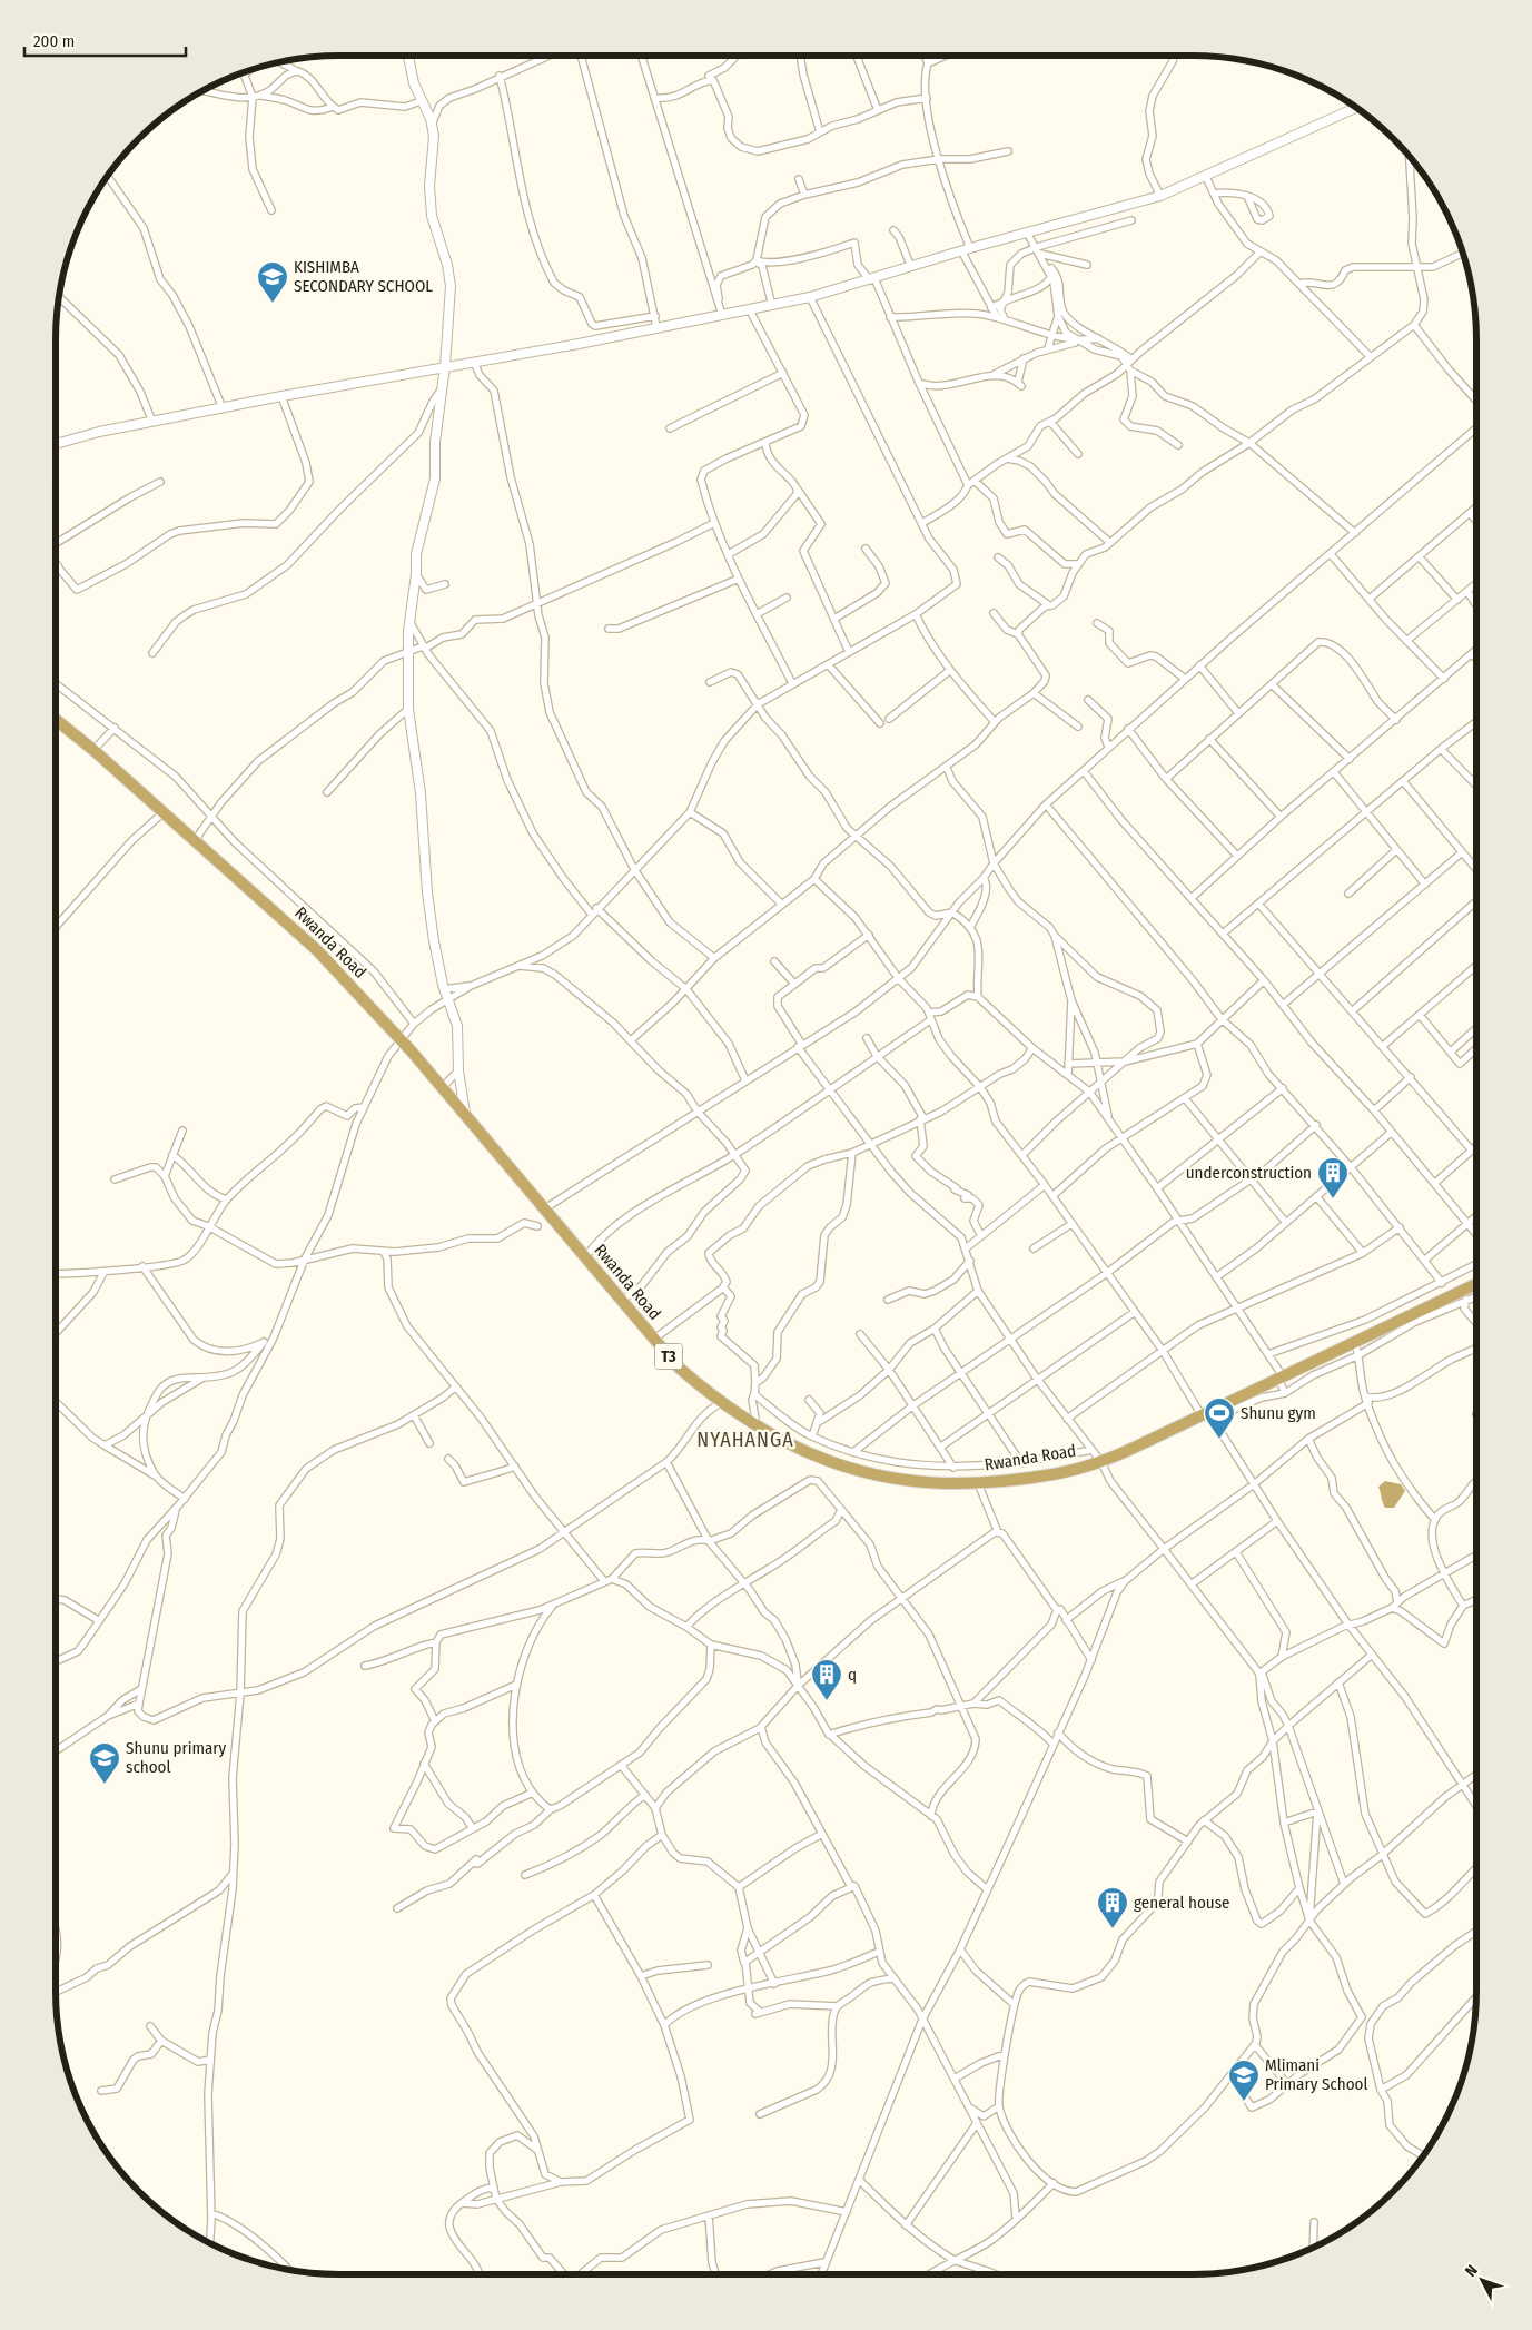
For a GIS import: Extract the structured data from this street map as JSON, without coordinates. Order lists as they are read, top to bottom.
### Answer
{
  "streets": {
    "highway": ["Rwanda Road", "T3"]
  },
  "districts": ["NYAHANGA"],
  "places": {
    "school or university": ["KISHIMBA SECONDARY SCHOOL", "Shunu primary school", "Mlimani Primary School"],
    "building": ["underconstruction", "q", "general house"],
    "sports": ["Shunu gym"]
  },
  "scale_bar": "200 m",
  "north": "top left"
}
